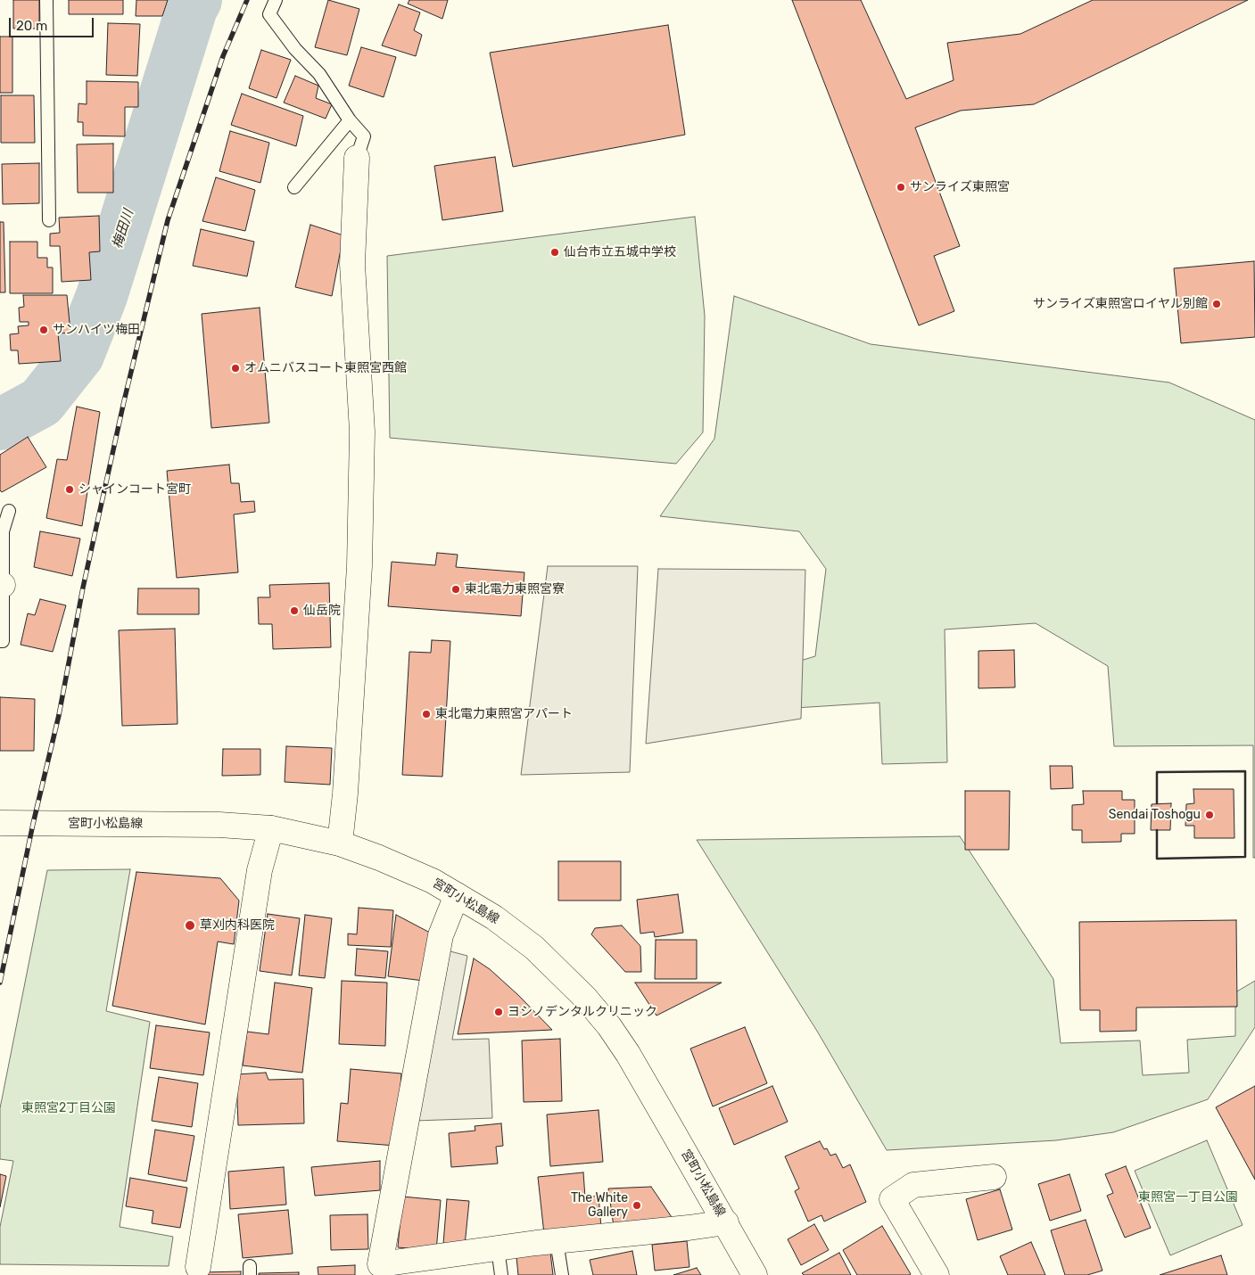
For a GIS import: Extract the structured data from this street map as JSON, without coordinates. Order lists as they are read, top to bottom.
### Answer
{
  "streets": {
    "street": ["宮町小松島線"]
  },
  "water": ["梅田川"],
  "parks": ["東照宮2丁目公園", "東照宮一丁目公園"],
  "places": [
    "サンライズ東照宮",
    "仙台市立五城中学校",
    "サンライズ東照宮ロイヤル別館",
    "サンハイツ梅田",
    "オムニバスコート東照宮西館",
    "シャインコート宮町",
    "東北電力東照宮寮",
    "仙岳院",
    "東北電力東照宮アパート",
    "Sendai Toshogu",
    "草刈内科医院",
    "ヨシノデンタルクリニック",
    "The White Gallery"
  ],
  "scale_bar": "20 m"
}
